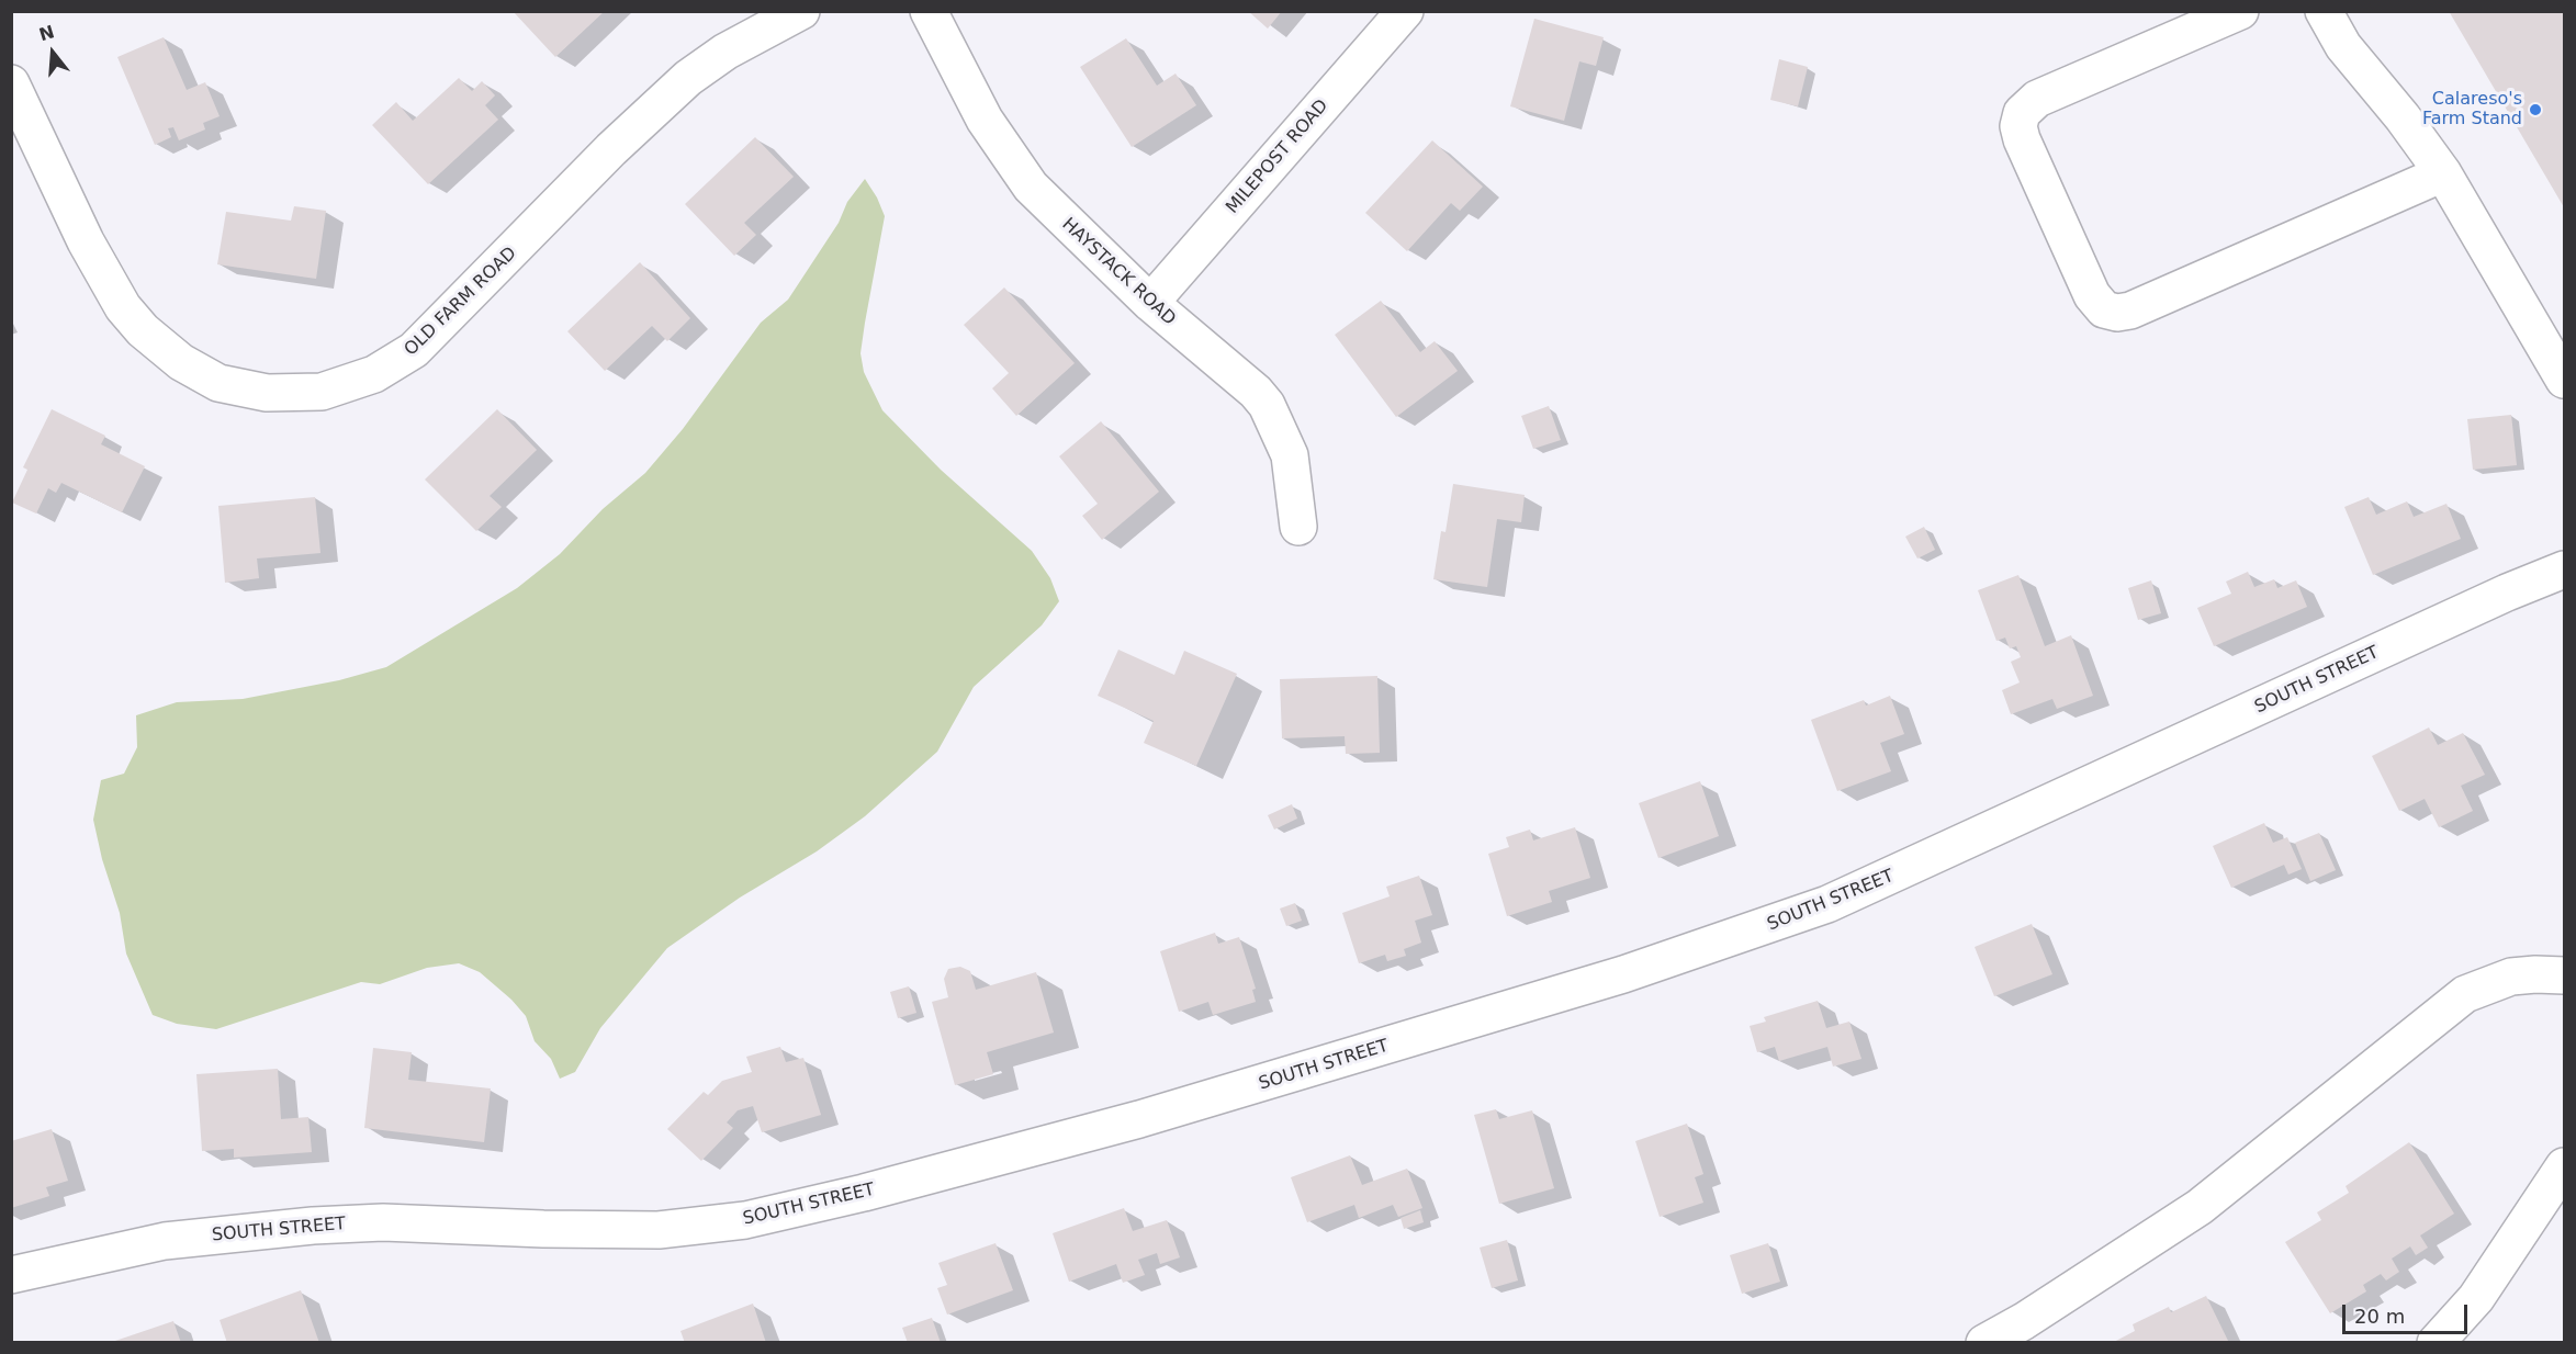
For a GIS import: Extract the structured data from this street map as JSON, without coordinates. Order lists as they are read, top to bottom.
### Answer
{
  "streets": {
    "street": [
      "MILEPOST ROAD",
      "HAYSTACK ROAD",
      "OLD FARM ROAD",
      "SOUTH STREET"
    ]
  },
  "crossings": [
    ["MILEPOST ROAD", "HAYSTACK ROAD"]
  ],
  "places": ["Calareso's Farm Stand"],
  "scale_bar": "20 m",
  "north": "top"
}
